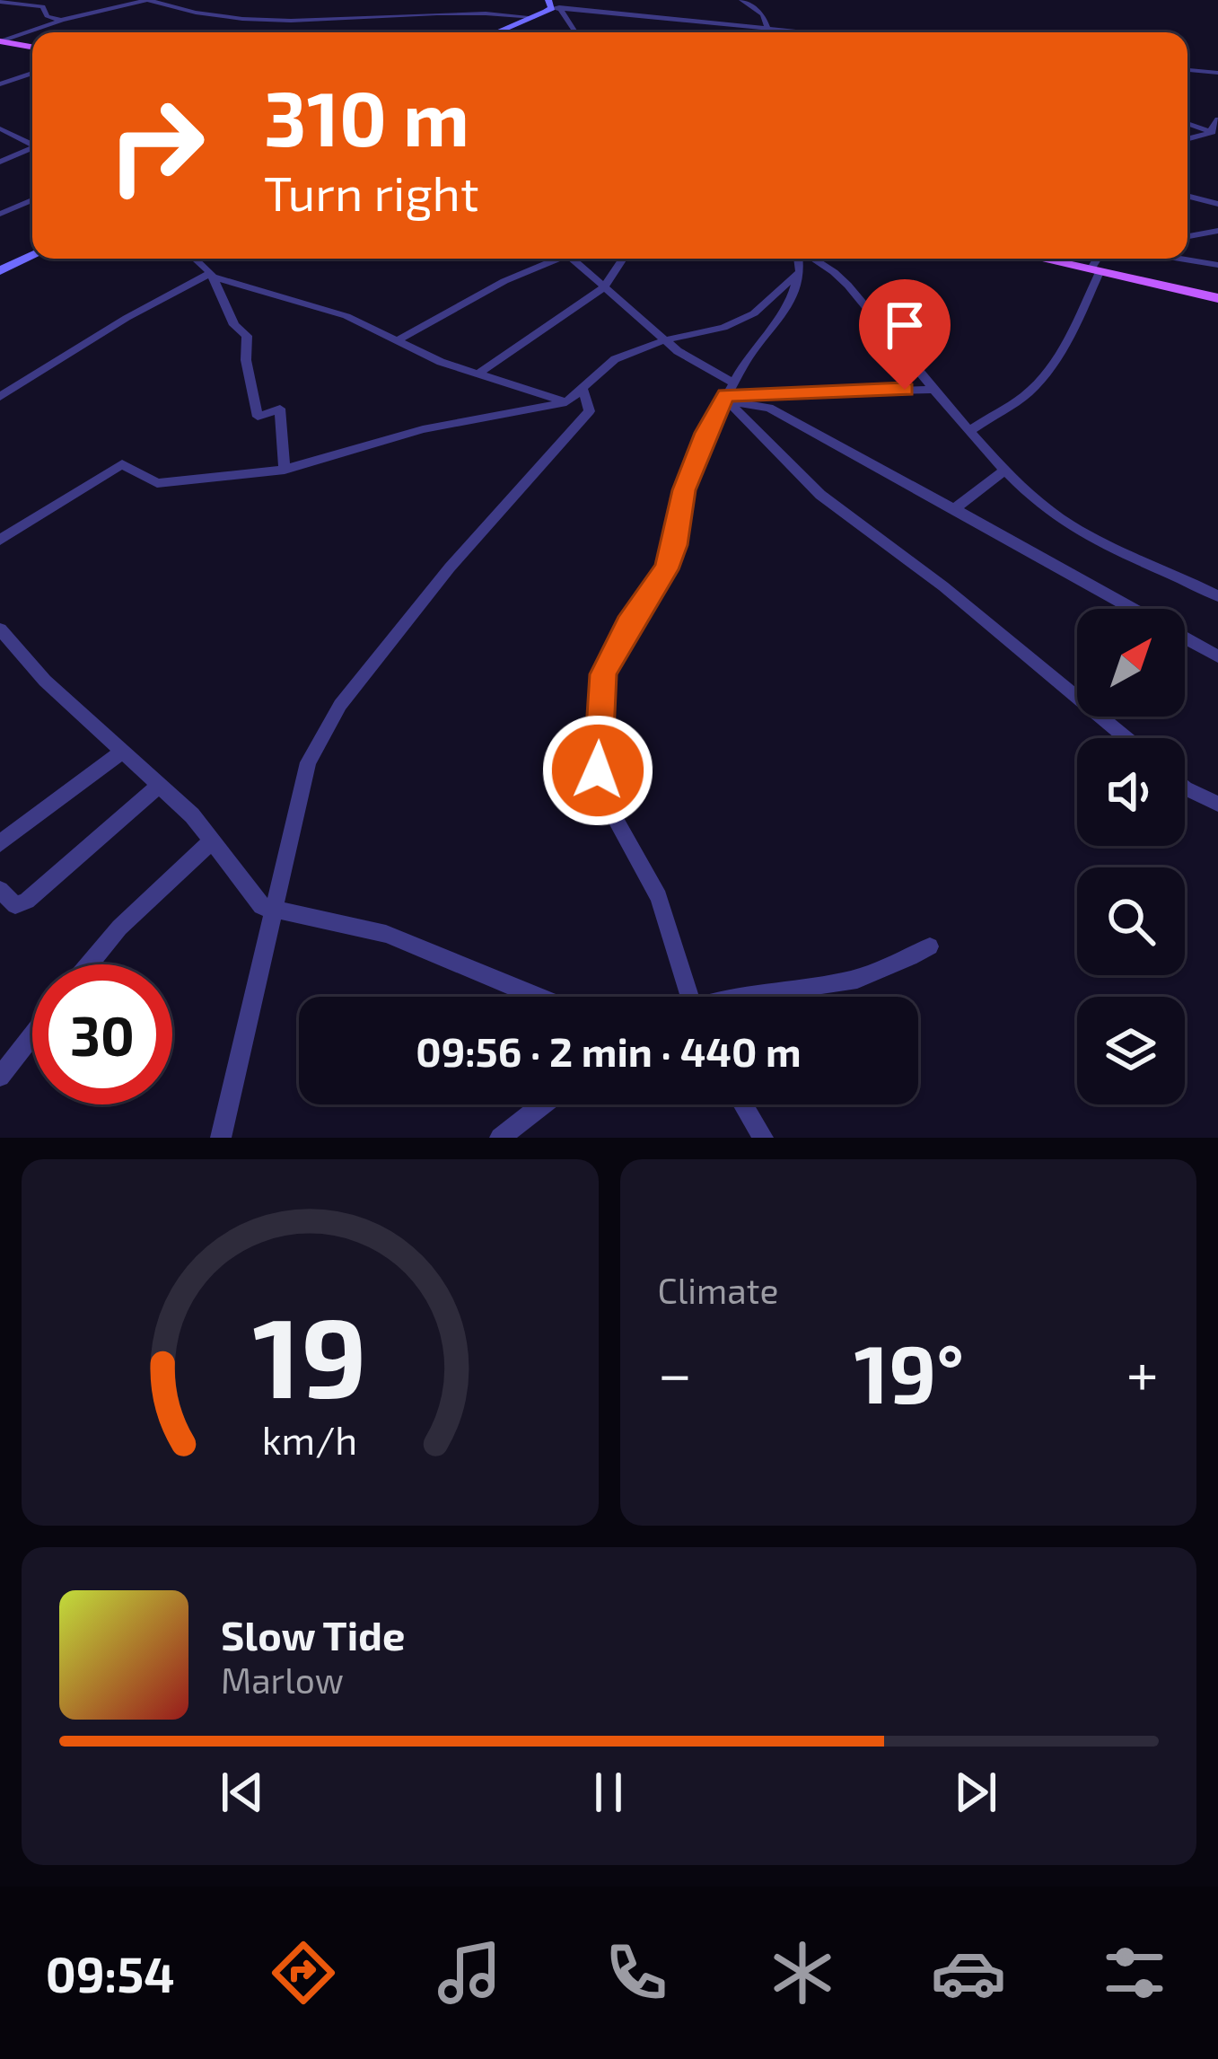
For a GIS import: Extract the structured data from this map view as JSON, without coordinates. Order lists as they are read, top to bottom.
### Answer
{
  "north": "top right",
  "page": {
    "turn": ["310 m", "Turn right"],
    "limit": "30",
    "trip": "09:56 · 2 min · 440 m",
    "tile": "Climate",
    "heat": ["−", "19°", "+"],
    "song": ["Slow Tide", "Marlow"],
    "tabs": "09:54",
    "gauge": ["19", "km/h"]
  }
}
